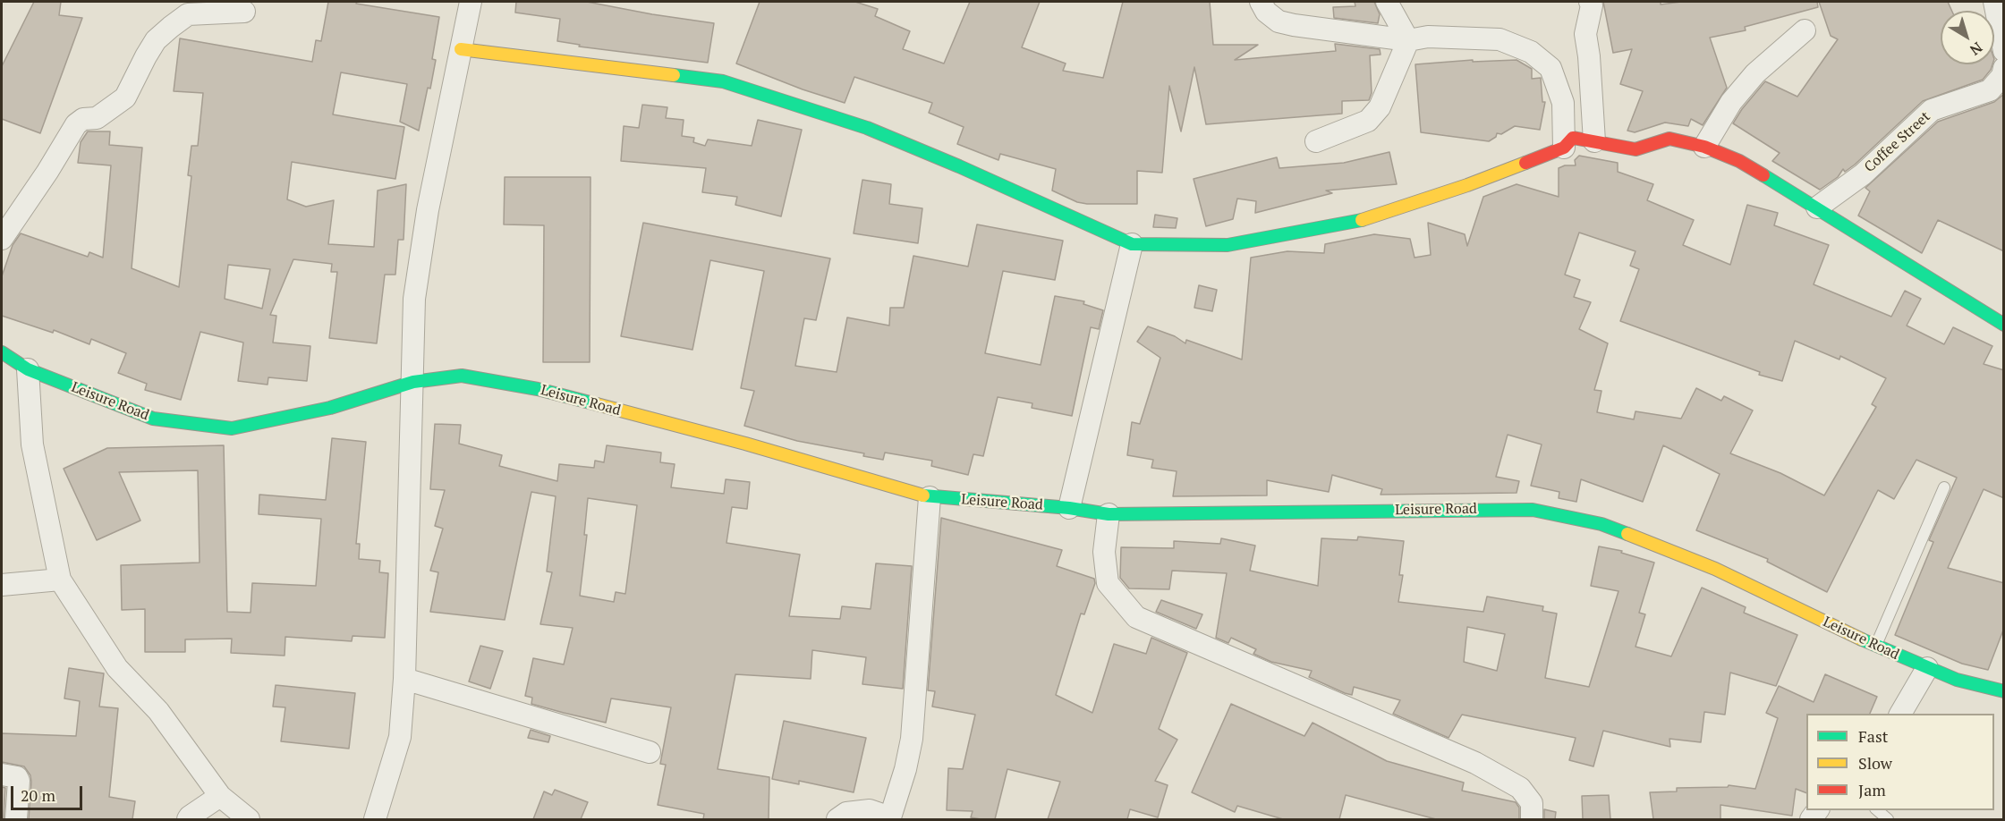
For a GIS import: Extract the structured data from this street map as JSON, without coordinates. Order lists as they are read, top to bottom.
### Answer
{
  "streets": {
    "street": ["Coffee Street", "Leisure Road"]
  },
  "legend": ["Fast", "Slow", "Jam"],
  "scale_bar": "20 m",
  "north": "bottom right"
}
